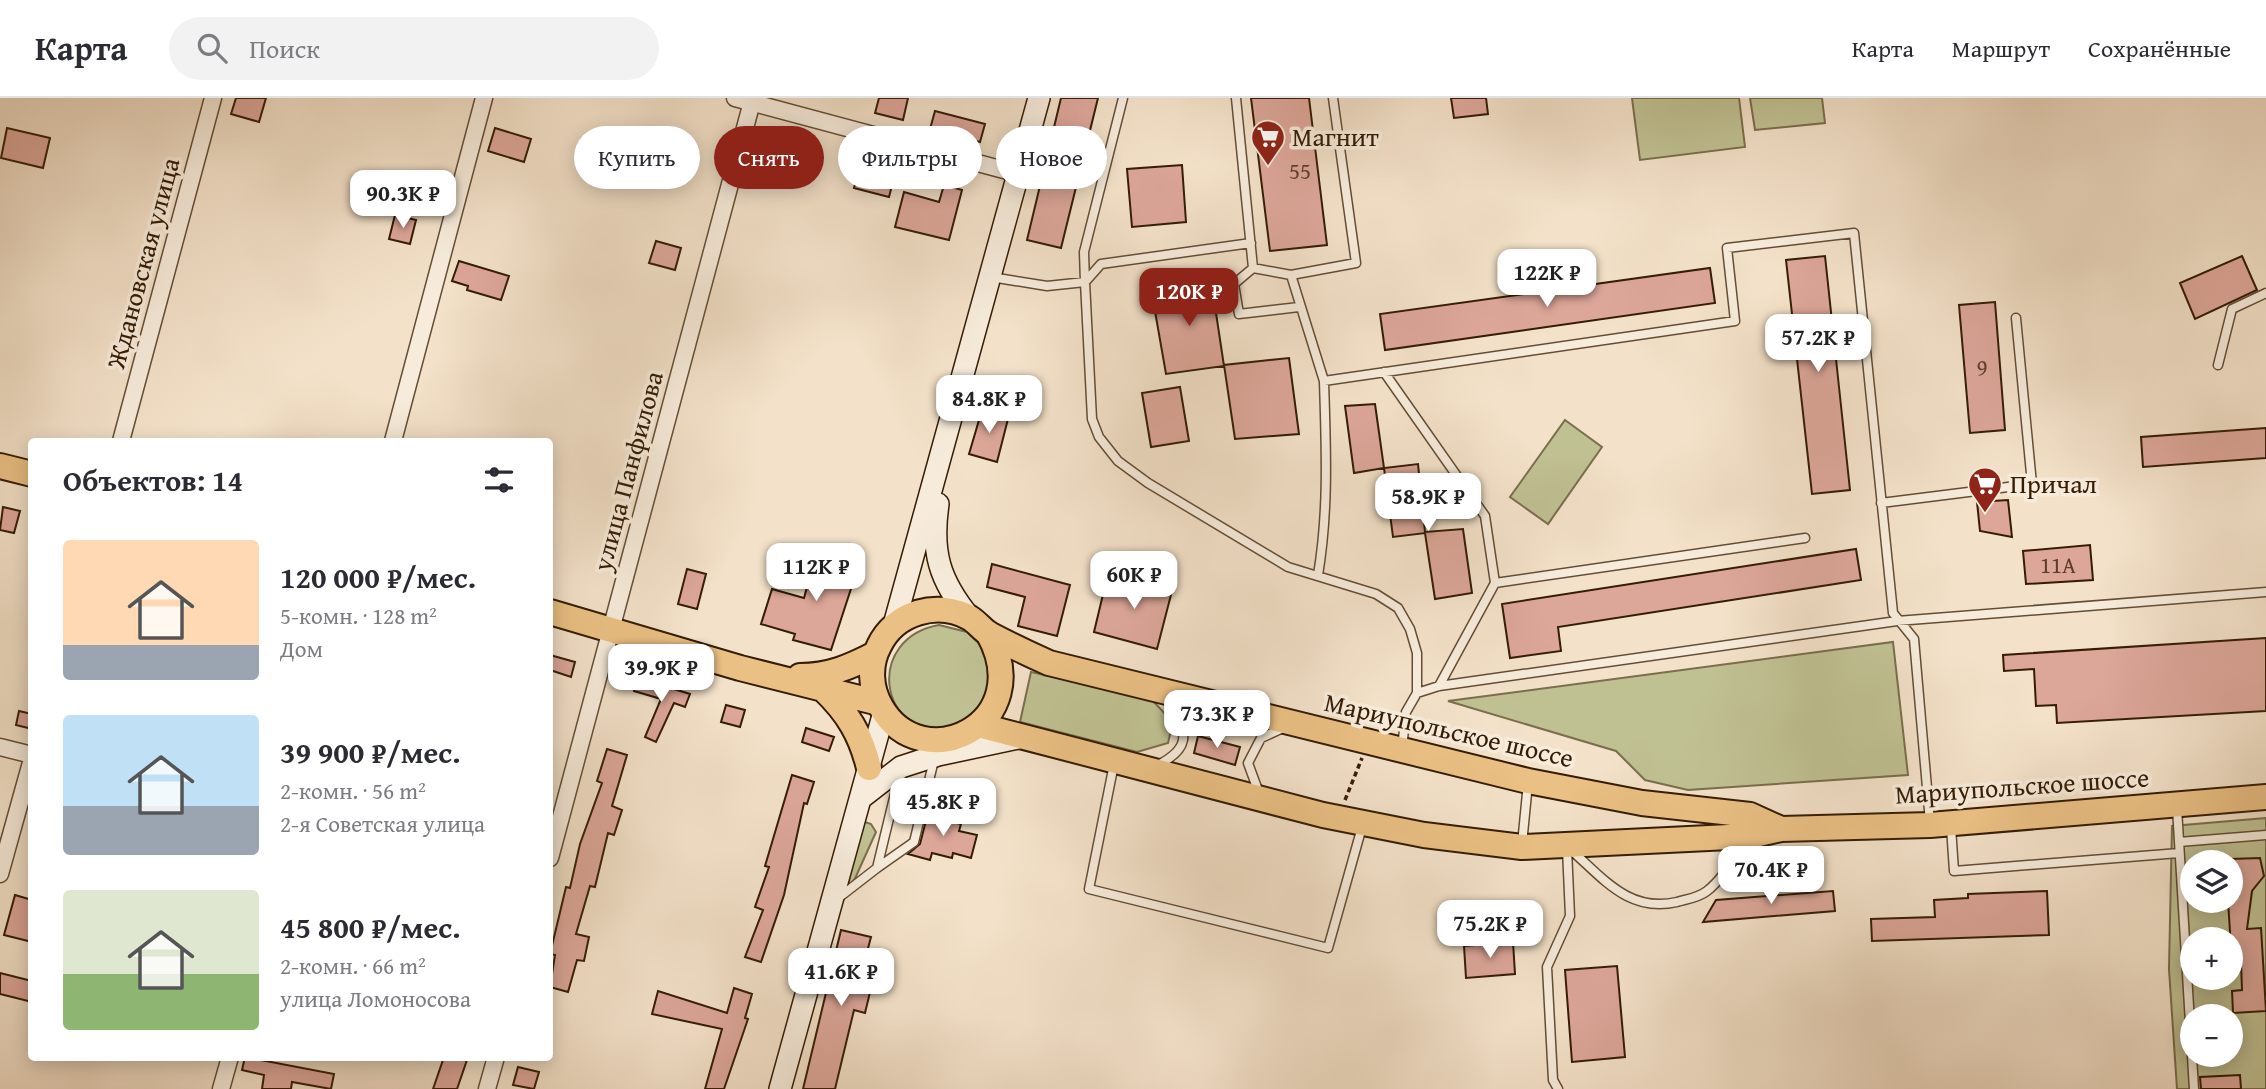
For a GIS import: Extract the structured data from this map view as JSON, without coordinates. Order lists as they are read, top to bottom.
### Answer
{
  "streets": {
    "main road": ["Мариупольское шоссе"],
    "street": ["Ждановская улица", "улица Панфилова"]
  },
  "places": {
    "supermarket": ["Магнит", "Причал"]
  },
  "house_numbers": ["55", "9", "11А"],
  "page": {
    "header": "Карта",
    "search": "Поиск",
    "nav": ["Карта", "Маршрут", "Сохранённые"],
    "chip": [
      "Купить",
      "Снять",
      "Фильтры",
      "Новое"
    ],
    "price": [
      "90.3K ₽",
      "122K ₽",
      "120K ₽",
      "57.2K ₽",
      "84.8K ₽",
      "58.9K ₽",
      "112K ₽",
      "60K ₽",
      "39.9K ₽",
      "73.3K ₽",
      "45.8K ₽",
      "70.4K ₽",
      "75.2K ₽",
      "41.6K ₽"
    ],
    "heading": "Объектов: 14",
    "list": [
      {
        "name": "120 000 ₽/мес.",
        "note": "5-комн. · 128 m² · Дом"
      },
      {
        "name": "39 900 ₽/мес.",
        "note": "2-комн. · 56 m² · 2-я Советская улица"
      },
      {
        "name": "45 800 ₽/мес.",
        "note": "2-комн. · 66 m² · улица Ломоносова"
      }
    ],
    "map_buttons": ["+", "−"]
  }
}
